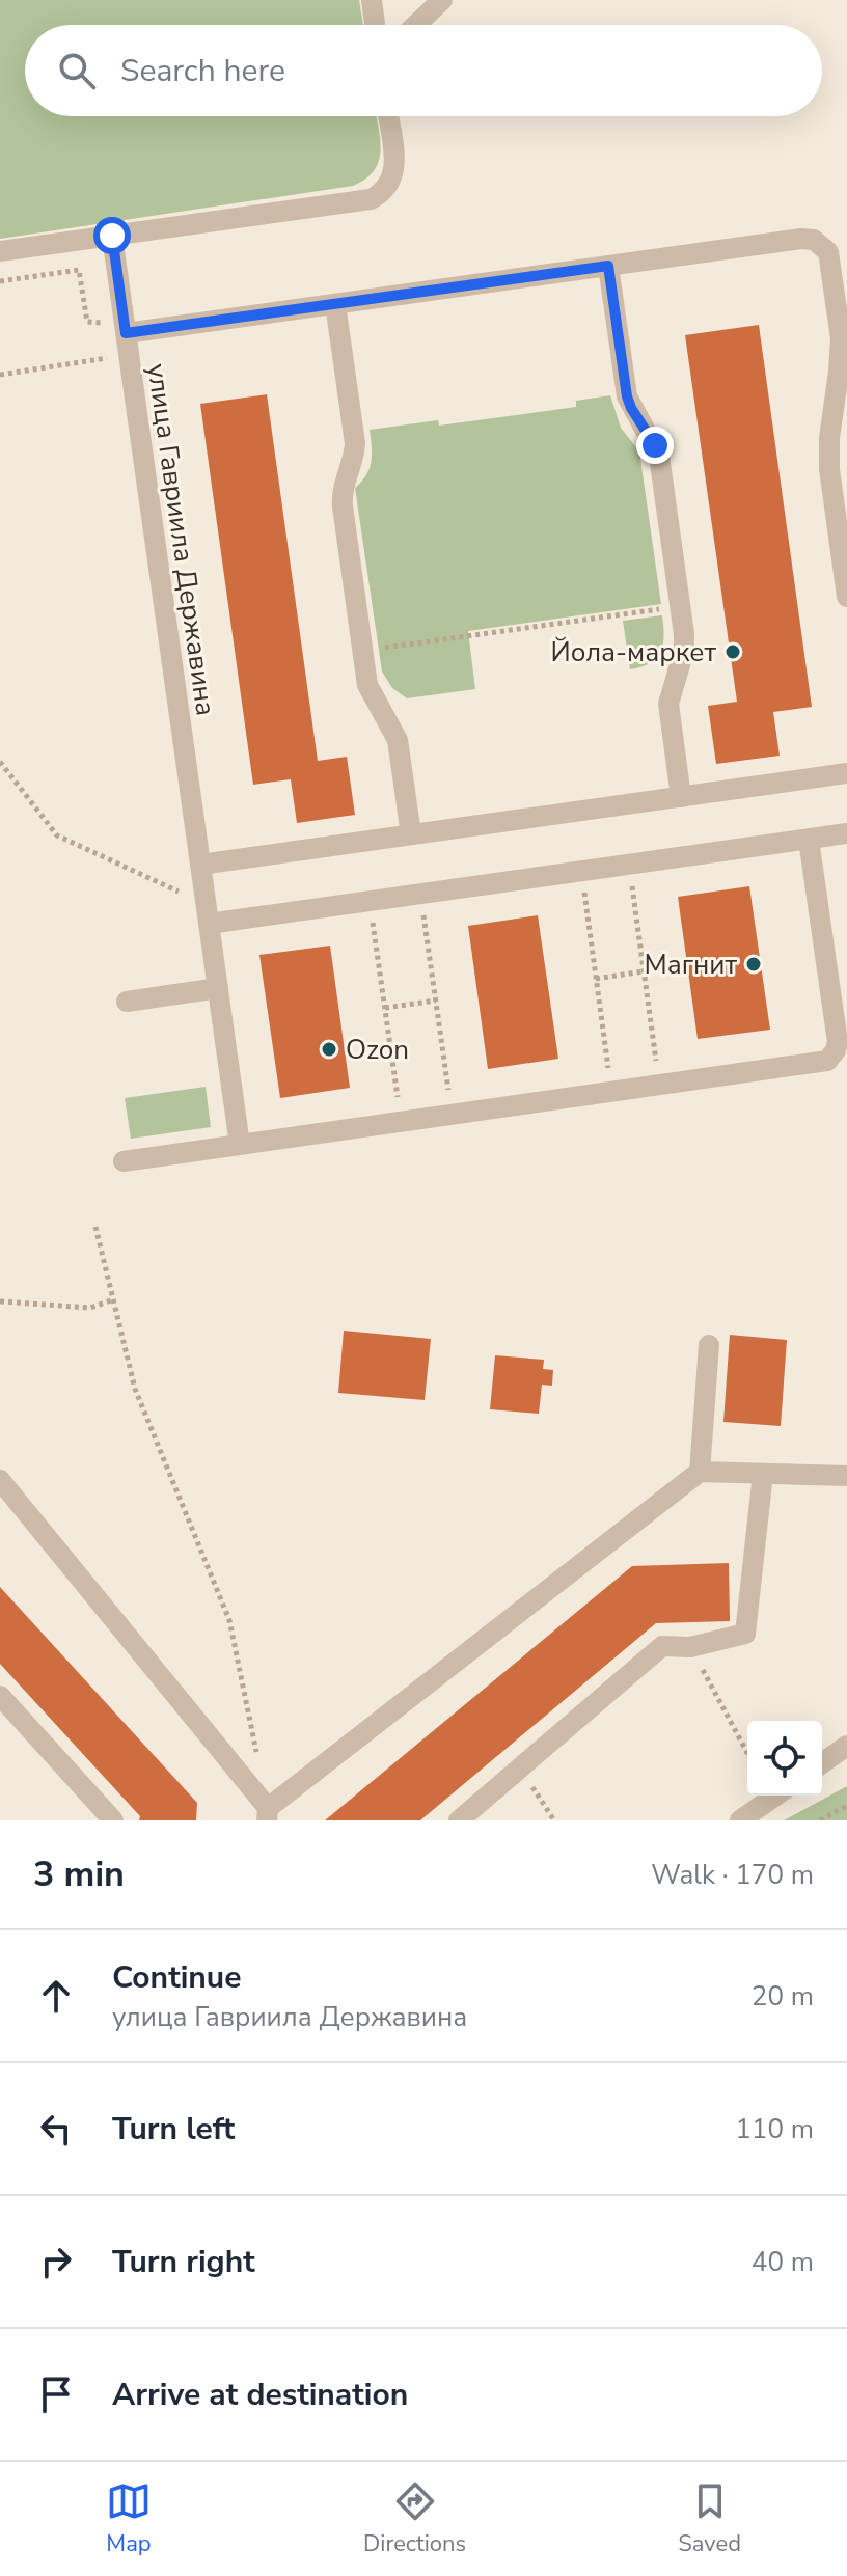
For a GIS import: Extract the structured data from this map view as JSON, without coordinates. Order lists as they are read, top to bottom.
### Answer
{
  "streets": {
    "street": ["улица Гавриила Державина"]
  },
  "places": ["Йола-маркет", "Магнит", "Ozon"],
  "page": {
    "search": "Search here",
    "heading": ["3 min", "Walk · 170 m"],
    "list": [
      ["Continue", "улица Гавриила Державина", "20 m"],
      ["Turn left", "110 m"],
      ["Turn right", "40 m"],
      "Arrive at destination"
    ],
    "nav": ["Map", "Directions", "Saved"]
  }
}
